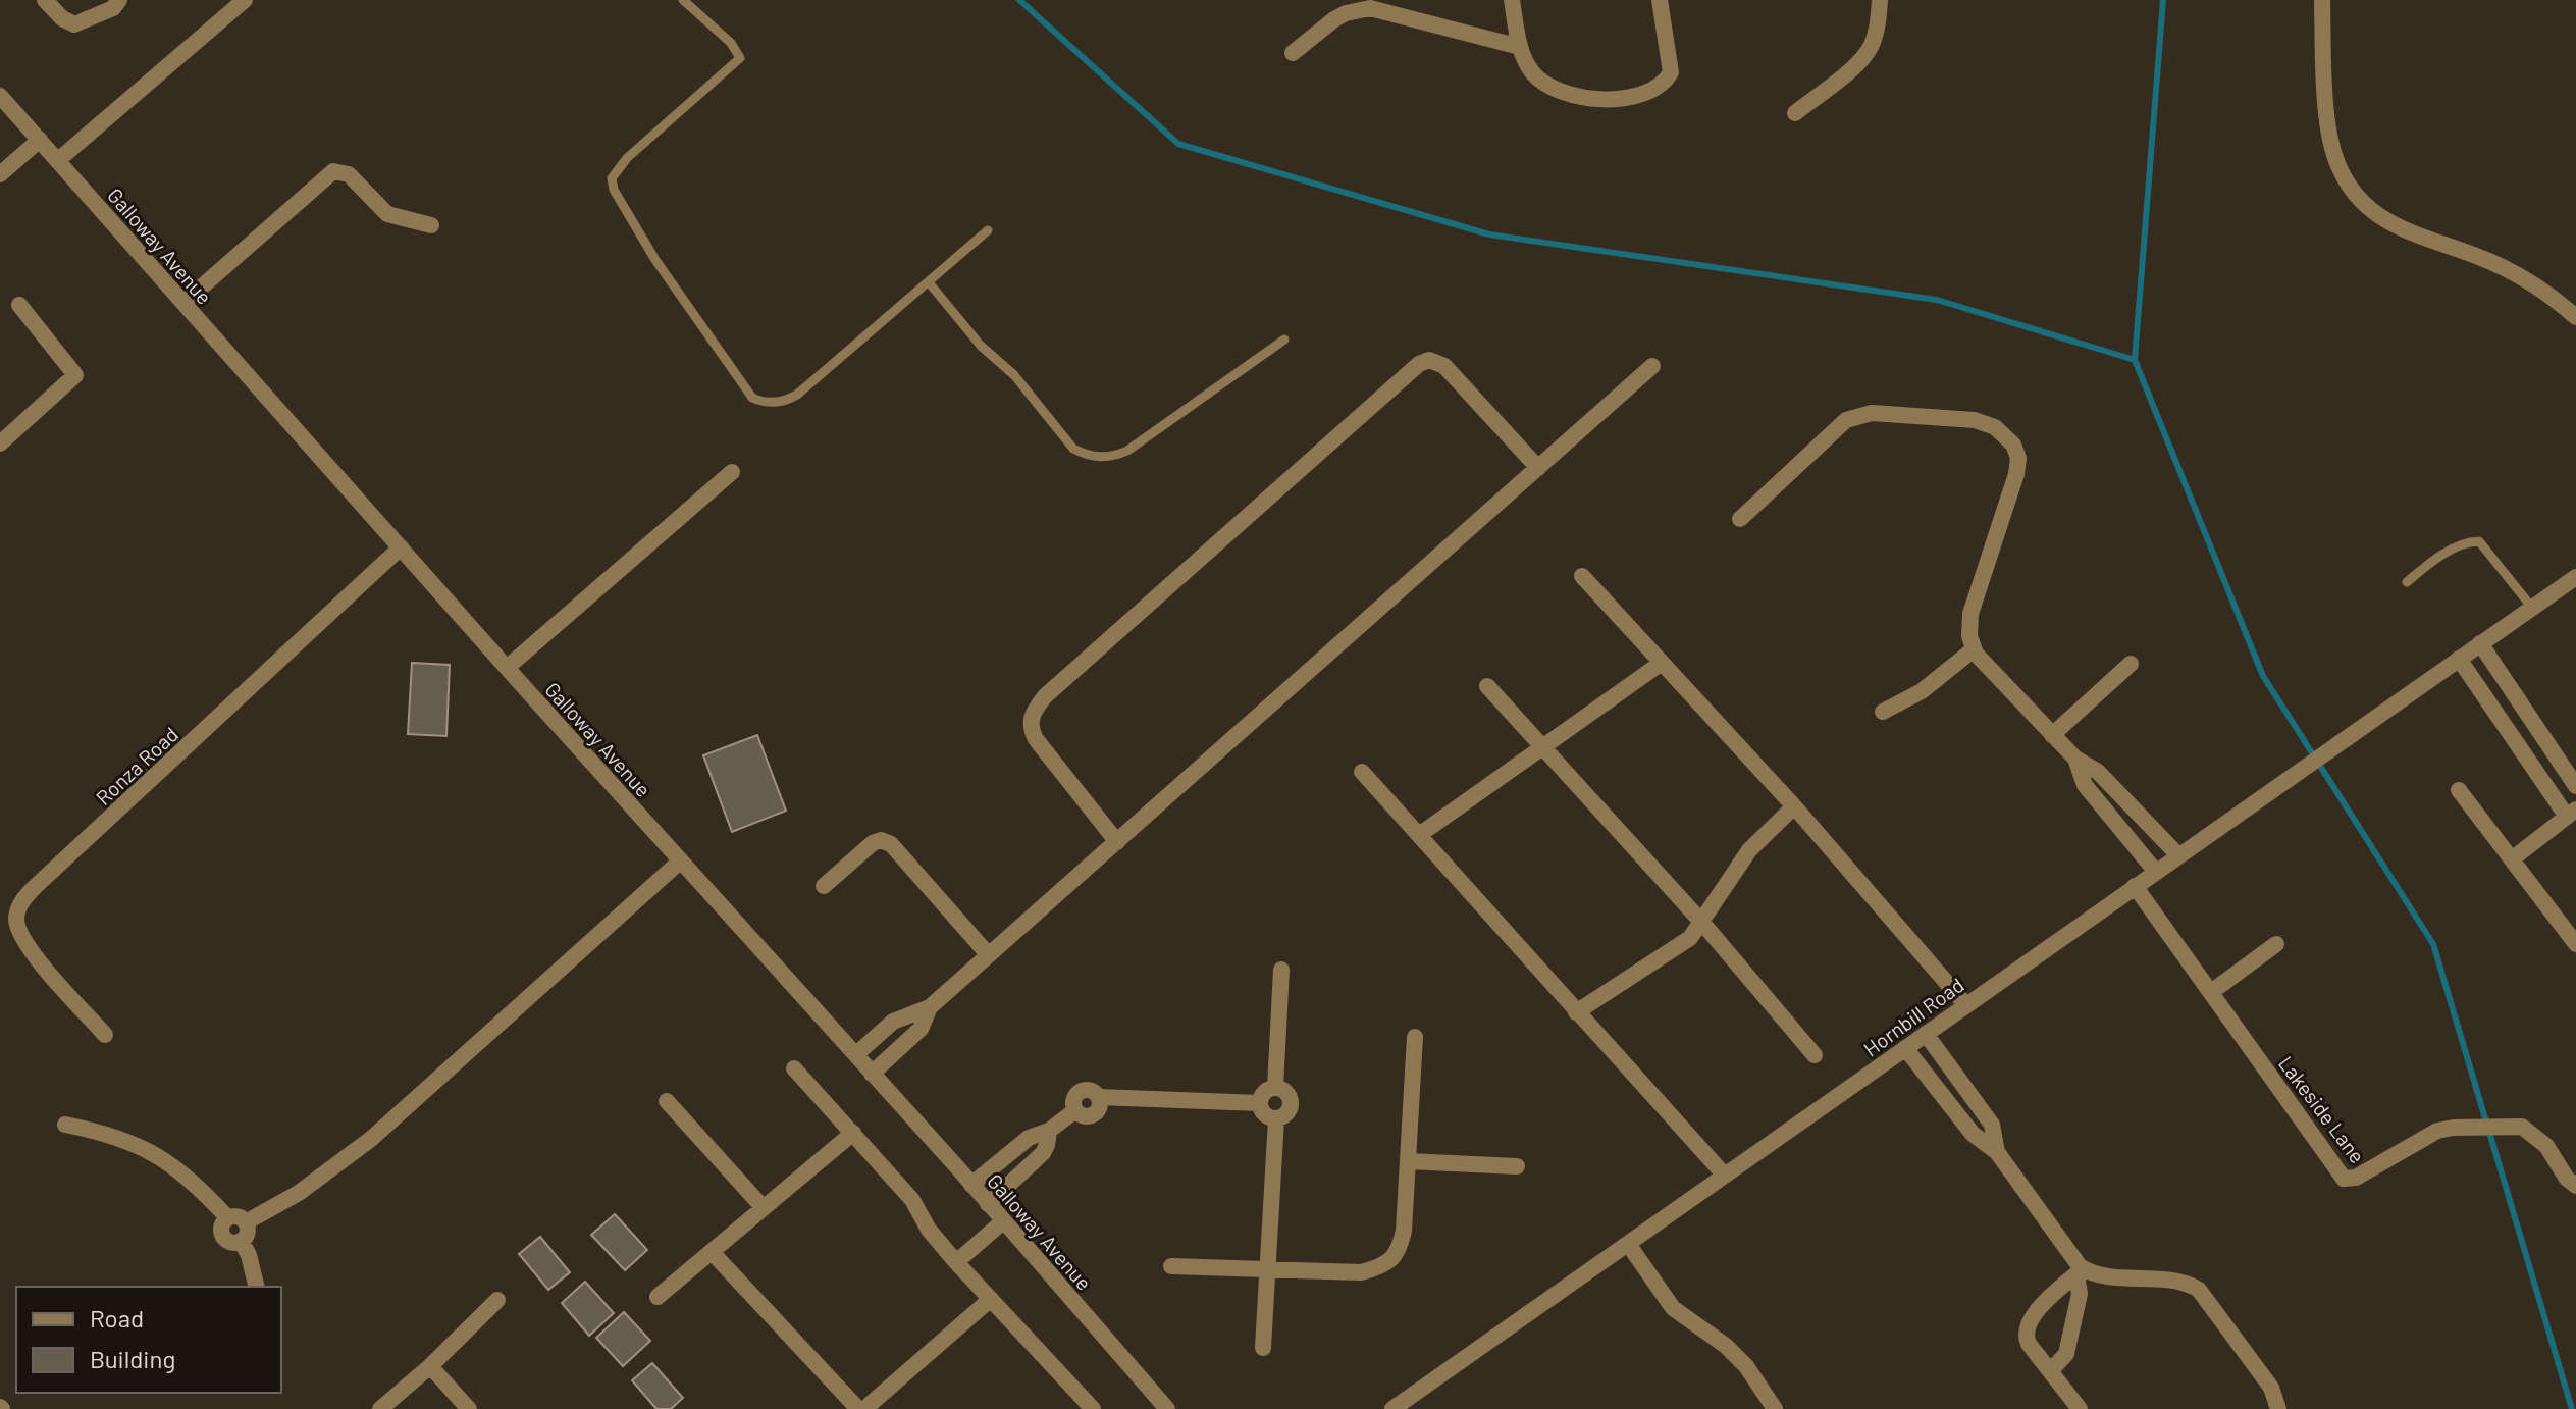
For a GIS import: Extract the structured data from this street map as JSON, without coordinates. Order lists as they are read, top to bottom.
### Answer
{
  "streets": {
    "street": [
      "Galloway Avenue",
      "Ronza Road",
      "Hornbill Road",
      "Lakeside Lane"
    ]
  },
  "crossings": [
    ["Galloway Avenue", "Ronza Road"],
    ["Hornbill Road", "Lakeside Lane"]
  ],
  "legend": ["Road", "Building"]
}
